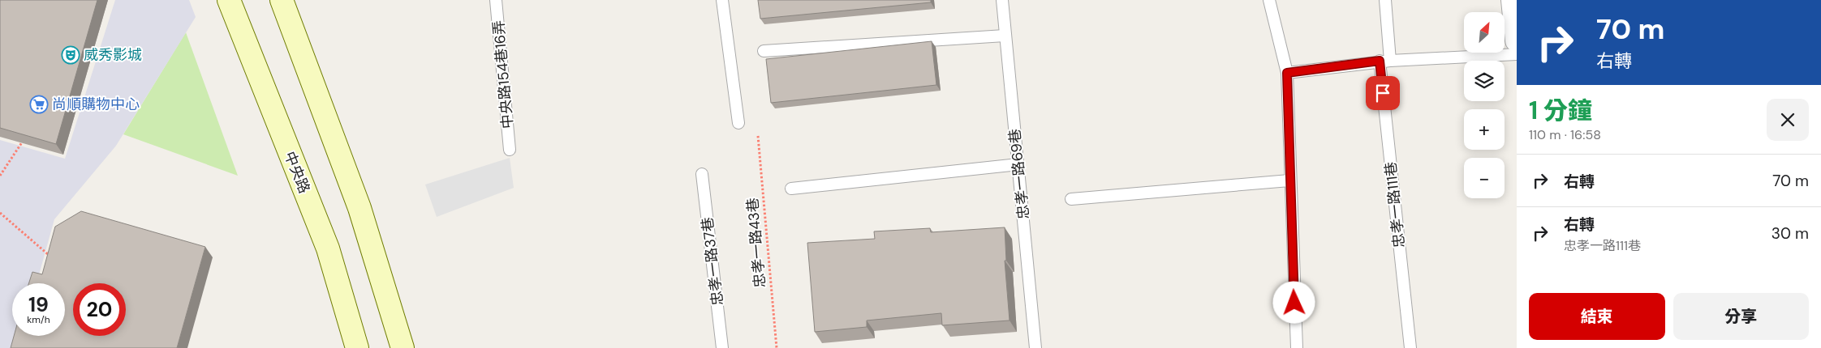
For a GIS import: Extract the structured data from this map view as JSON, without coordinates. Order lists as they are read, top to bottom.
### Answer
{
  "streets": {
    "street": ["中央路"],
    "lane": [
      "中央路154巷16弄",
      "忠孝一路69巷",
      "忠孝一路111巷",
      "忠孝一路37巷"
    ],
    "path": ["忠孝一路43巷"]
  },
  "places": {
    "theatre": ["威秀影城"],
    "supermarket": ["尚順購物中心"]
  },
  "north": "top right",
  "page": {
    "turn": ["70 m", "右轉"],
    "map_buttons": ["+", "−"],
    "heading": ["1 分鐘", "110 m · 16:58"],
    "list": [
      {
        "name": "右轉",
        "value": "70 m"
      },
      {
        "name": "右轉",
        "note": "忠孝一路111巷",
        "value": "30 m"
      }
    ],
    "speed": "19 km/h",
    "limit": "20",
    "buttons": ["結束", "分享"]
  }
}
